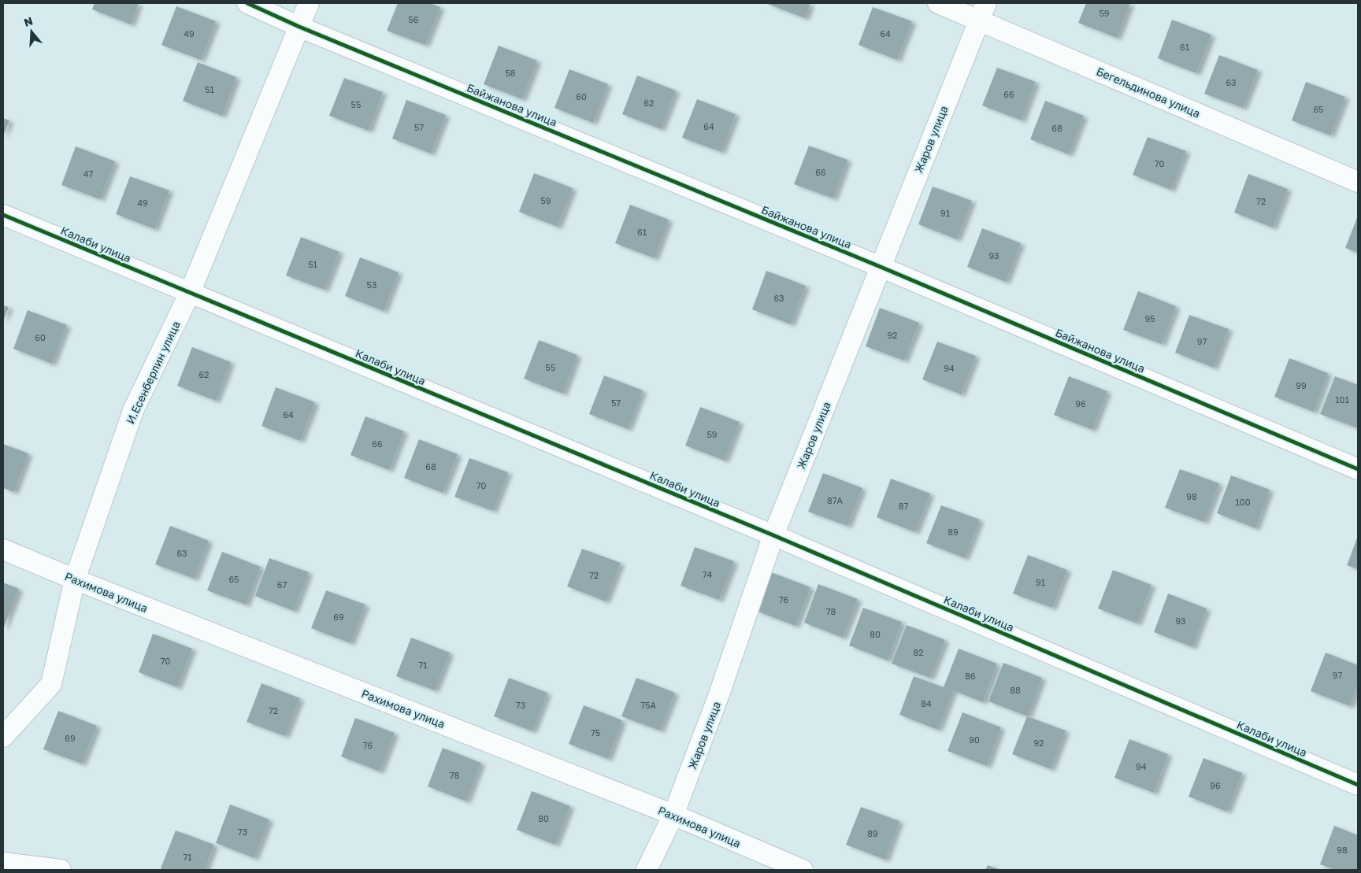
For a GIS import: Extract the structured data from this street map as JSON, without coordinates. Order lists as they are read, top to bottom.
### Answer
{
  "streets": {
    "street": [
      "Бегельдинова улица",
      "Байжанова улица",
      "Жаров улица",
      "Калаби улица",
      "И.Есенберлин улица",
      "Рахимова улица"
    ]
  },
  "crossings": [
    ["Бегельдинова улица", "Жаров улица"],
    ["Байжанова улица", "Жаров улица"],
    ["Байжанова улица", "И.Есенберлин улица"],
    ["Жаров улица", "Калаби улица"],
    ["Жаров улица", "Рахимова улица"],
    ["Калаби улица", "И.Есенберлин улица"],
    ["И.Есенберлин улица", "Рахимова улица"]
  ],
  "house_numbers": [
    "59",
    "56",
    "49",
    "64",
    "61",
    "58",
    "63",
    "51",
    "66",
    "60",
    "62",
    "55",
    "65",
    "64",
    "57",
    "68",
    "70",
    "66",
    "47",
    "59",
    "72",
    "49",
    "91",
    "61",
    "93",
    "51",
    "53",
    "63",
    "95",
    "92",
    "60",
    "97",
    "55",
    "94",
    "62",
    "99",
    "101",
    "57",
    "96",
    "64",
    "59",
    "66",
    "68",
    "70",
    "98",
    "87А",
    "100",
    "87",
    "89",
    "63",
    "74",
    "72",
    "65",
    "91",
    "67",
    "76",
    "78",
    "69",
    "93",
    "80",
    "82",
    "70",
    "71",
    "97",
    "86",
    "88",
    "84",
    "73",
    "75А",
    "72",
    "75",
    "69",
    "90",
    "92",
    "76",
    "94",
    "78",
    "96",
    "80",
    "73",
    "89",
    "98",
    "71"
  ],
  "north": "top"
}
